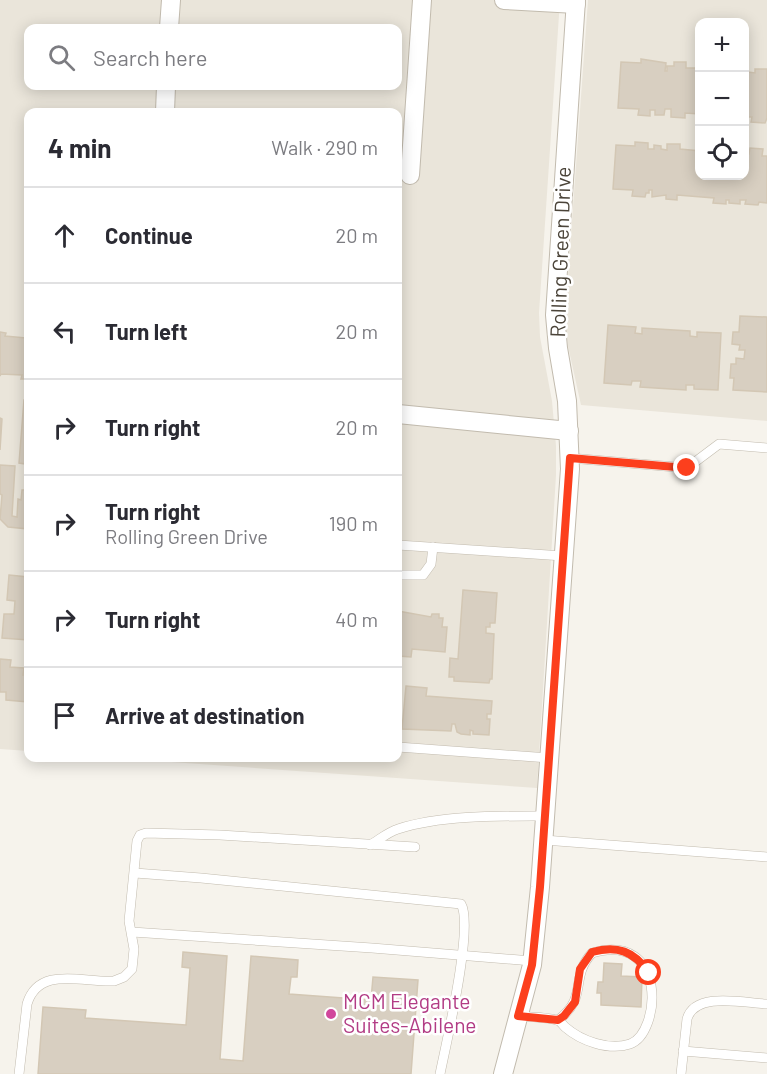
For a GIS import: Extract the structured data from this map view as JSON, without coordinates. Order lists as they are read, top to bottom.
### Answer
{
  "streets": {
    "street": ["Rolling Green Drive"]
  },
  "places": ["MCM Elegante Suites-Abilene"],
  "page": {
    "map_buttons": ["+", "−"],
    "search": "Search here",
    "heading": ["4 min", "Walk · 290 m"],
    "list": [
      ["Continue", "20 m"],
      ["Turn left", "20 m"],
      ["Turn right", "20 m"],
      ["Turn right", "Rolling Green Drive", "190 m"],
      ["Turn right", "40 m"],
      "Arrive at destination"
    ]
  }
}
